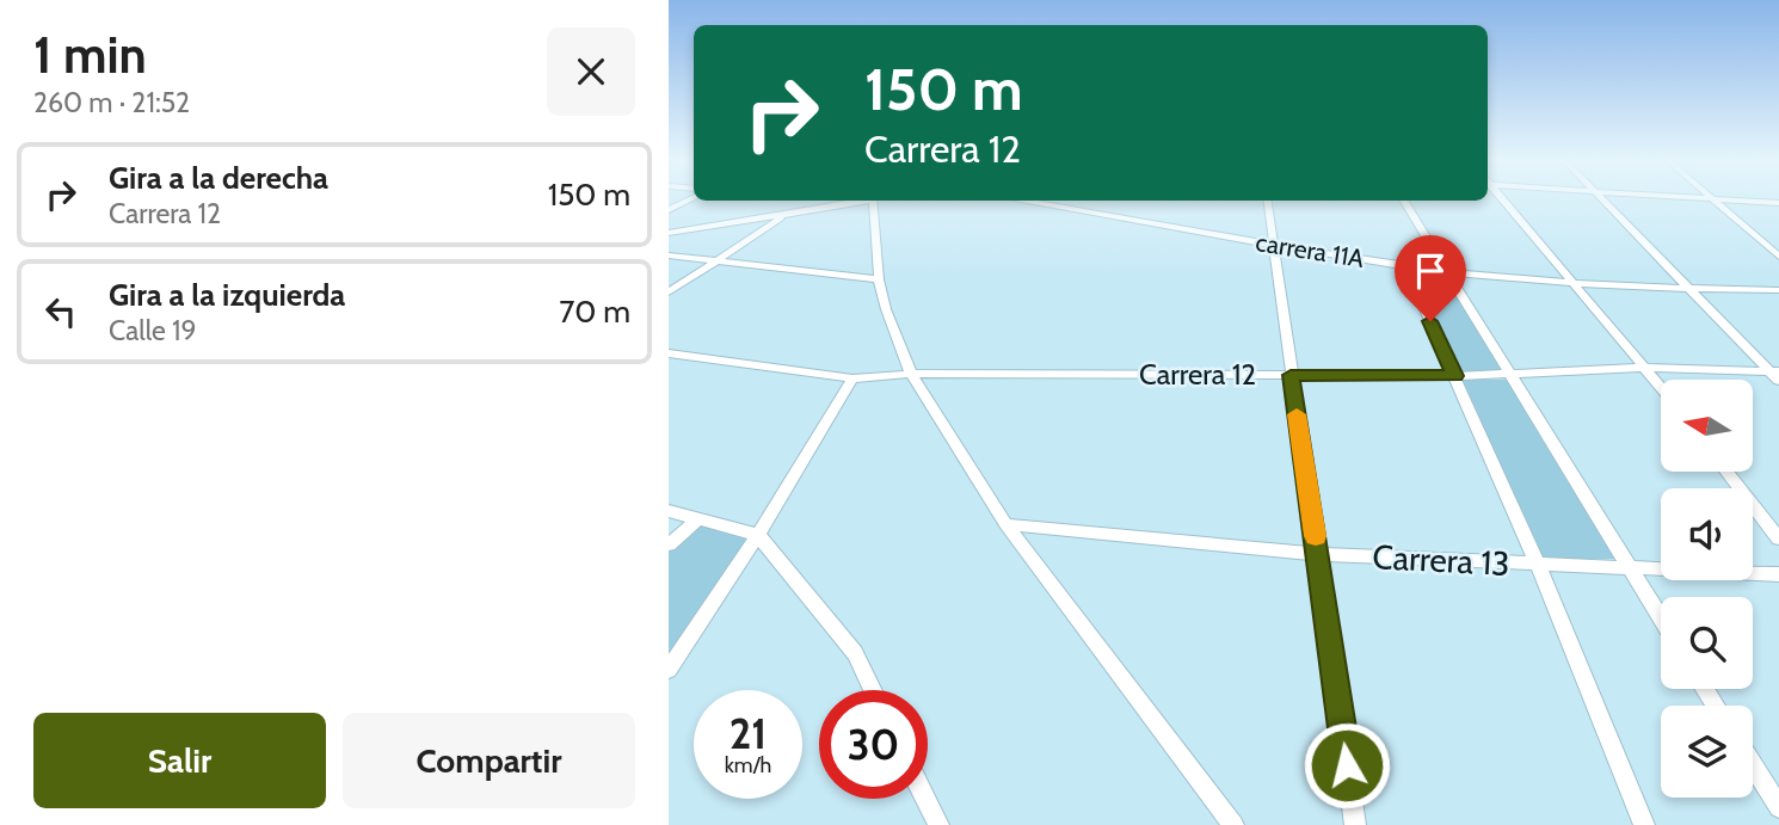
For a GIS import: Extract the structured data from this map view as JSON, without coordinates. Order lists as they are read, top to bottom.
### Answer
{
  "streets": {
    "street": ["carrera 11A", "Carrera 12", "Carrera 13"]
  },
  "north": "left",
  "page": {
    "heading": ["1 min", "260 m · 21:52"],
    "turn": ["150 m", "Carrera 12"],
    "list": [
      {
        "name": "Gira a la derecha",
        "note": "Carrera 12",
        "value": "150 m"
      },
      {
        "name": "Gira a la izquierda",
        "note": "Calle 19",
        "value": "70 m"
      }
    ],
    "speed": "21 km/h",
    "limit": "30",
    "buttons": ["Salir", "Compartir"]
  }
}
